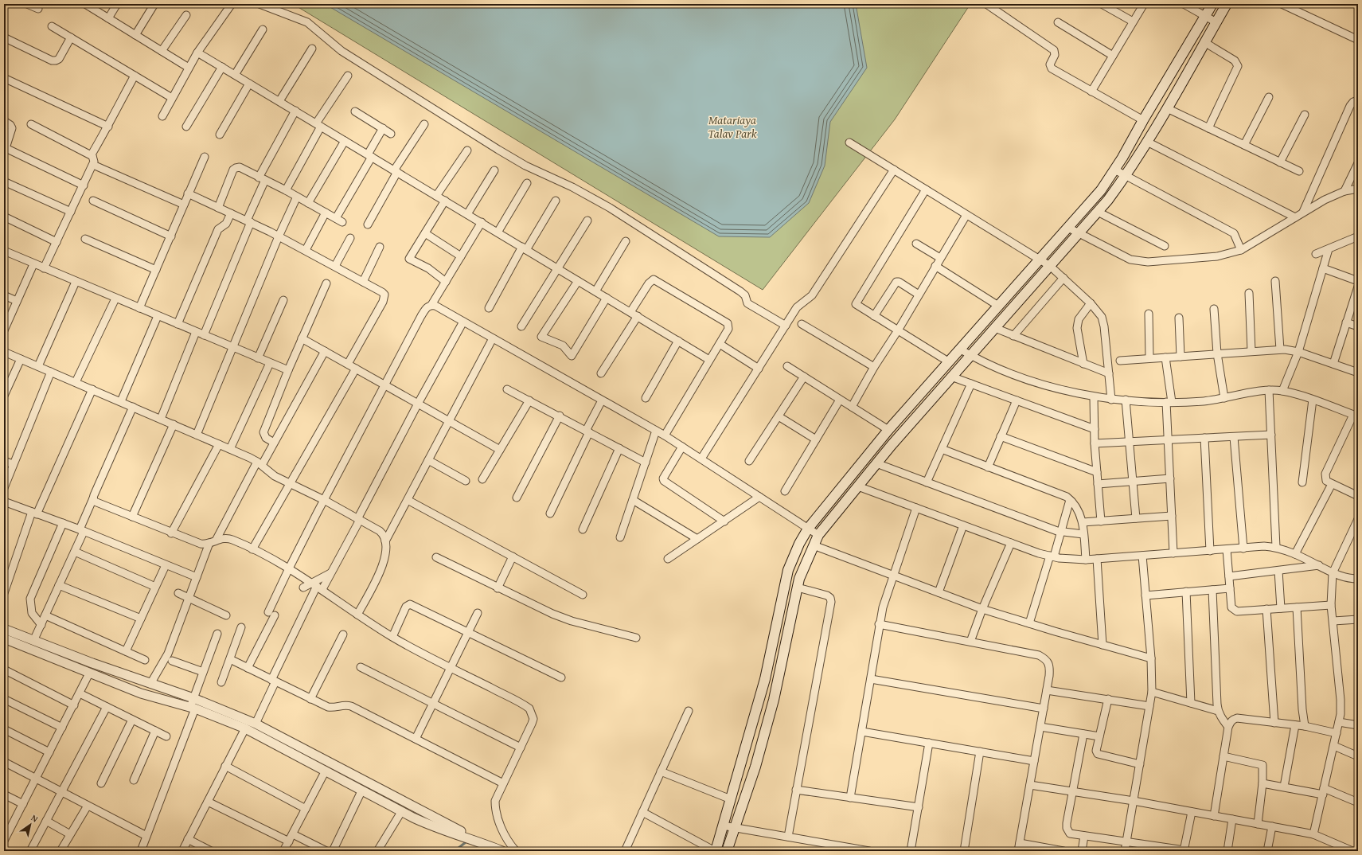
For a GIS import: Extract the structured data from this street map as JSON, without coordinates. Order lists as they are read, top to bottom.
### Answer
{
  "parks": ["Matariaya Talav Park"],
  "north": "top right"
}
